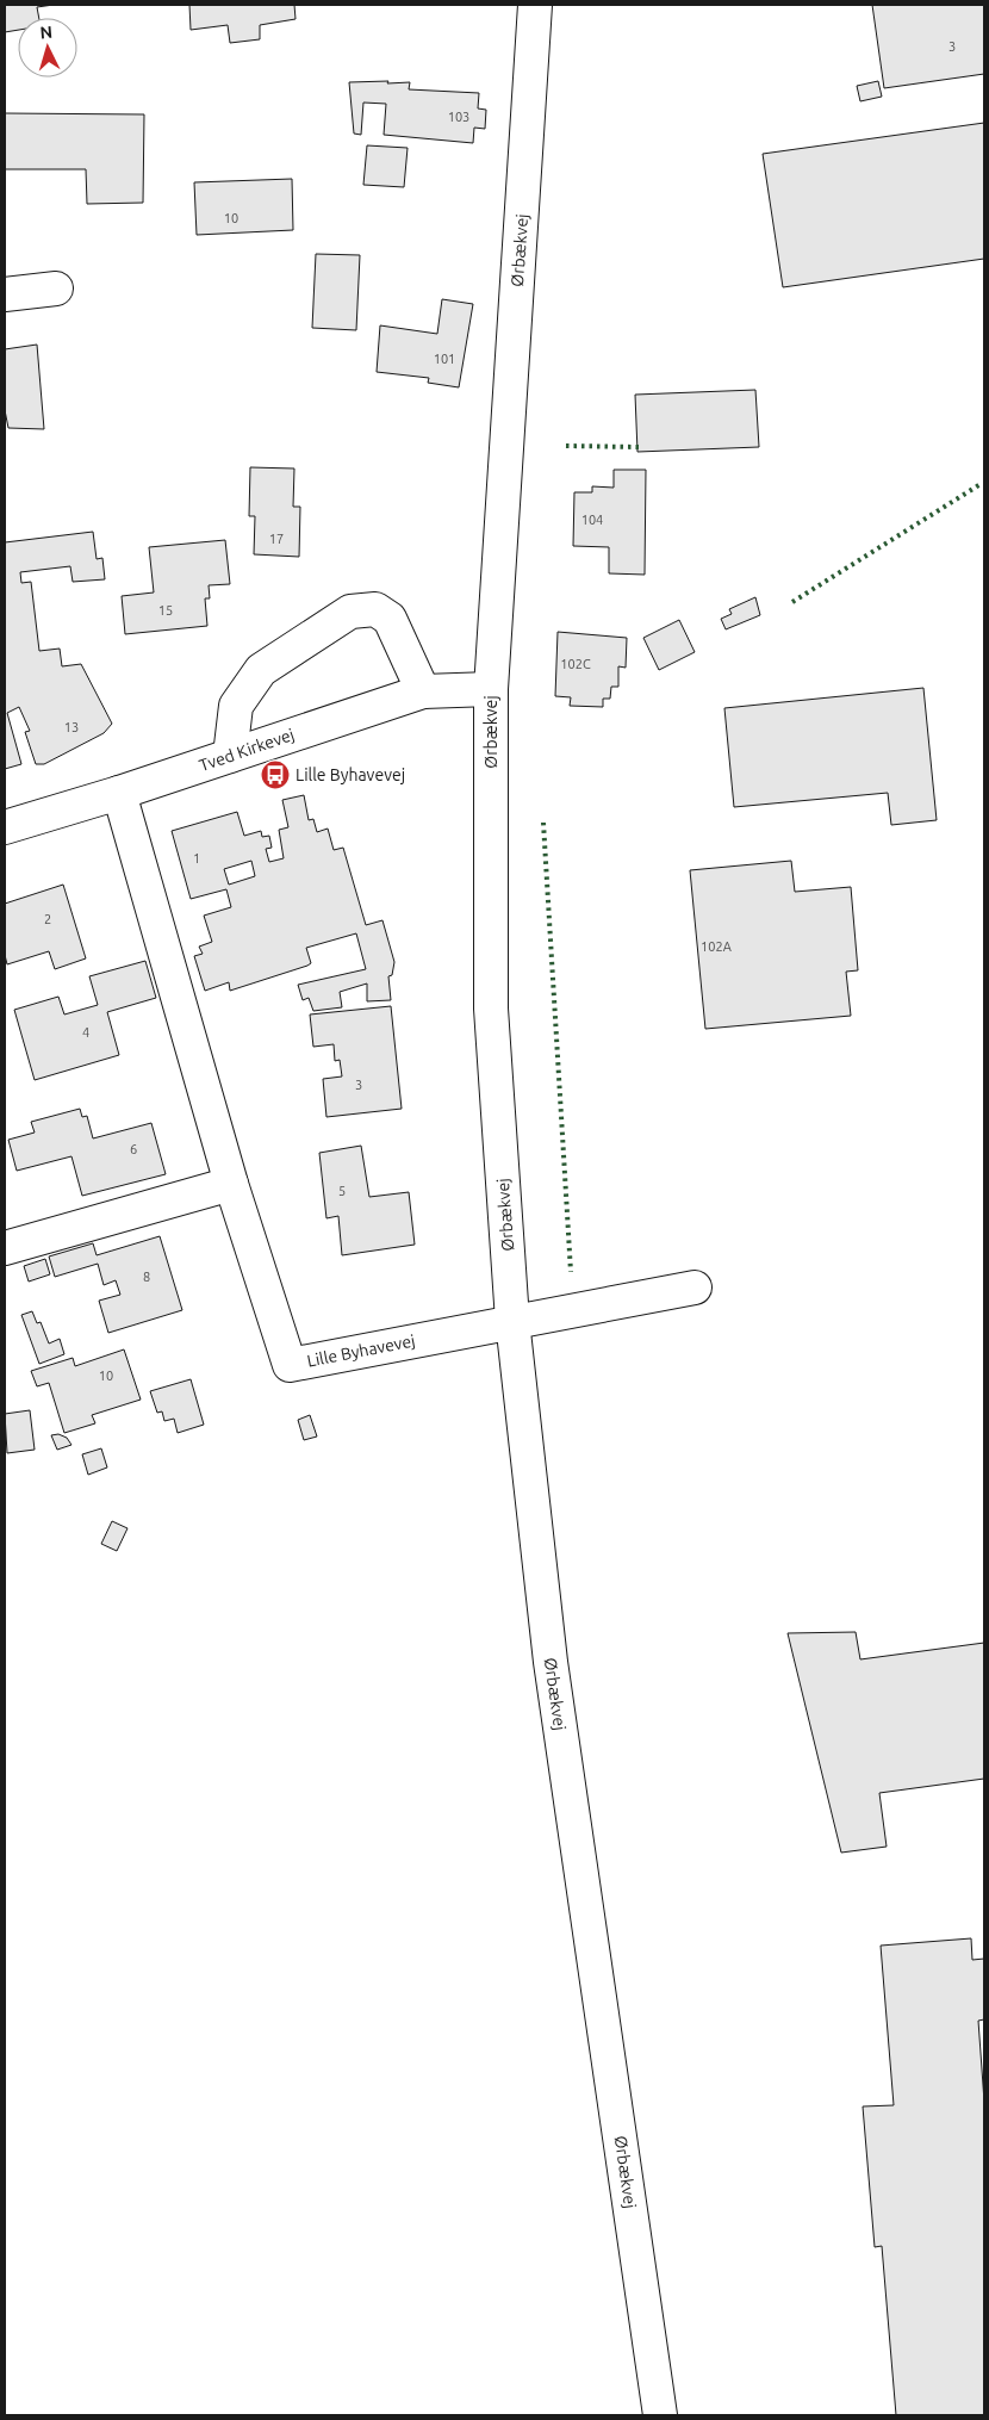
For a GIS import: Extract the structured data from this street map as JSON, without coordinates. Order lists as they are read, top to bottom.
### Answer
{
  "streets": {
    "street": ["Ørbækvej", "Tved Kirkevej", "Lille Byhavevej"]
  },
  "crossings": [
    ["Ørbækvej", "Tved Kirkevej"],
    ["Ørbækvej", "Lille Byhavevej"],
    ["Tved Kirkevej", "Lille Byhavevej"]
  ],
  "places": {
    "bus stop": ["Lille Byhavevej"]
  },
  "house_numbers": [
    "3",
    "103",
    "10",
    "101",
    "104",
    "17",
    "15",
    "102C",
    "13",
    "1",
    "2",
    "102A",
    "4",
    "3",
    "6",
    "5",
    "8",
    "10"
  ],
  "north": "top"
}
